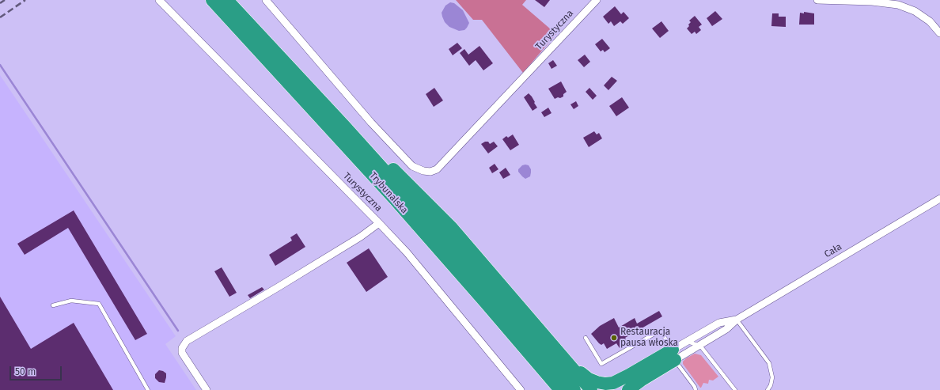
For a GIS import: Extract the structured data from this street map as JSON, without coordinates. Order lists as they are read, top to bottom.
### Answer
{
  "streets": {
    "highway": ["Trybunalska"],
    "street": ["Turystyczna", "Cała"]
  },
  "places": ["Restauracja pausa włoska"],
  "scale_bar": "50 m"
}
